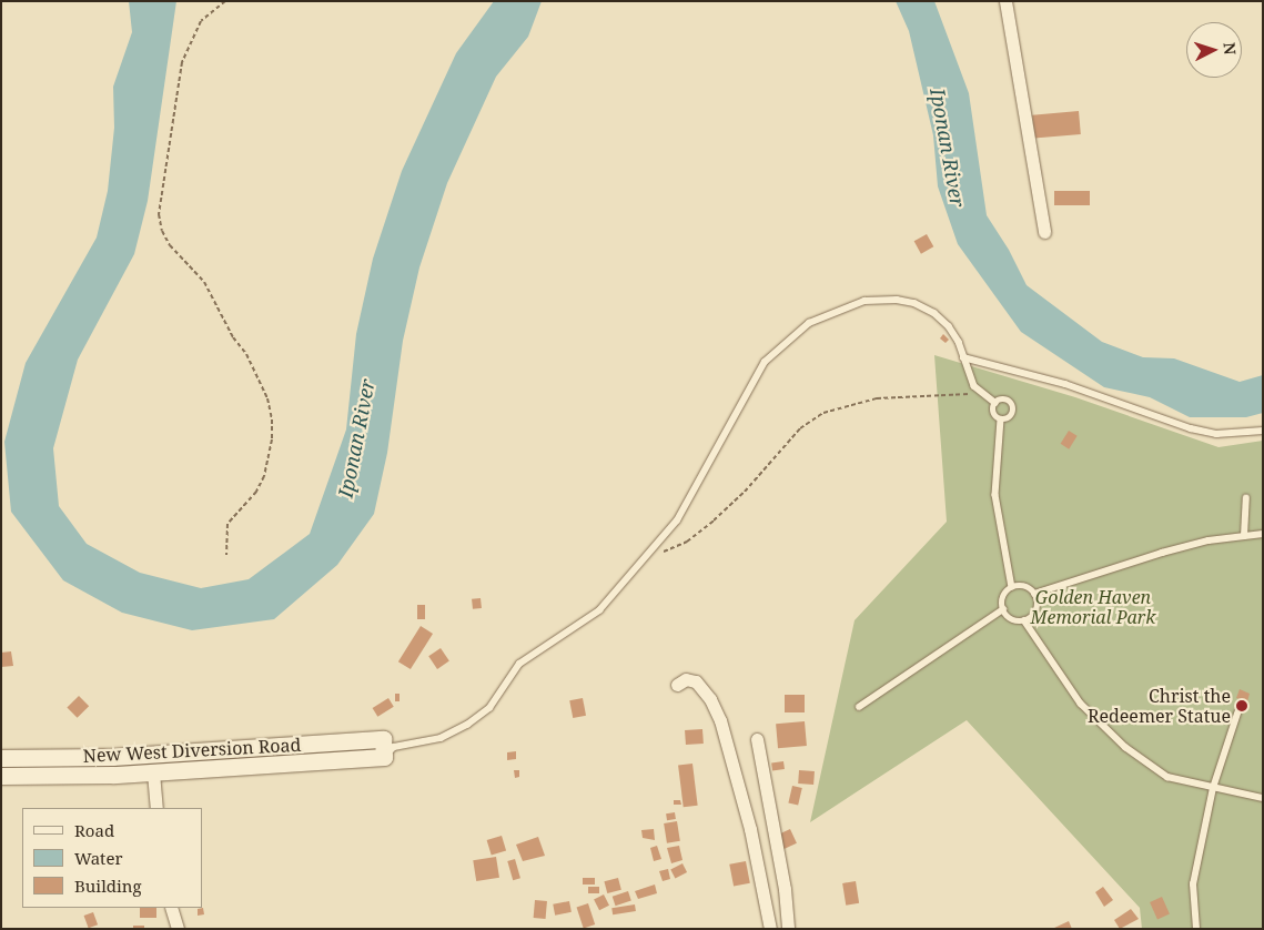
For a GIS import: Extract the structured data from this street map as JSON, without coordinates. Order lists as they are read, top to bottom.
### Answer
{
  "streets": {
    "street": ["New West Diversion Road"]
  },
  "water": ["Iponan River"],
  "parks": ["Golden Haven Memorial Park"],
  "places": ["Christ the Redeemer Statue"],
  "legend": ["Road", "Water", "Building"],
  "north": "right"
}
